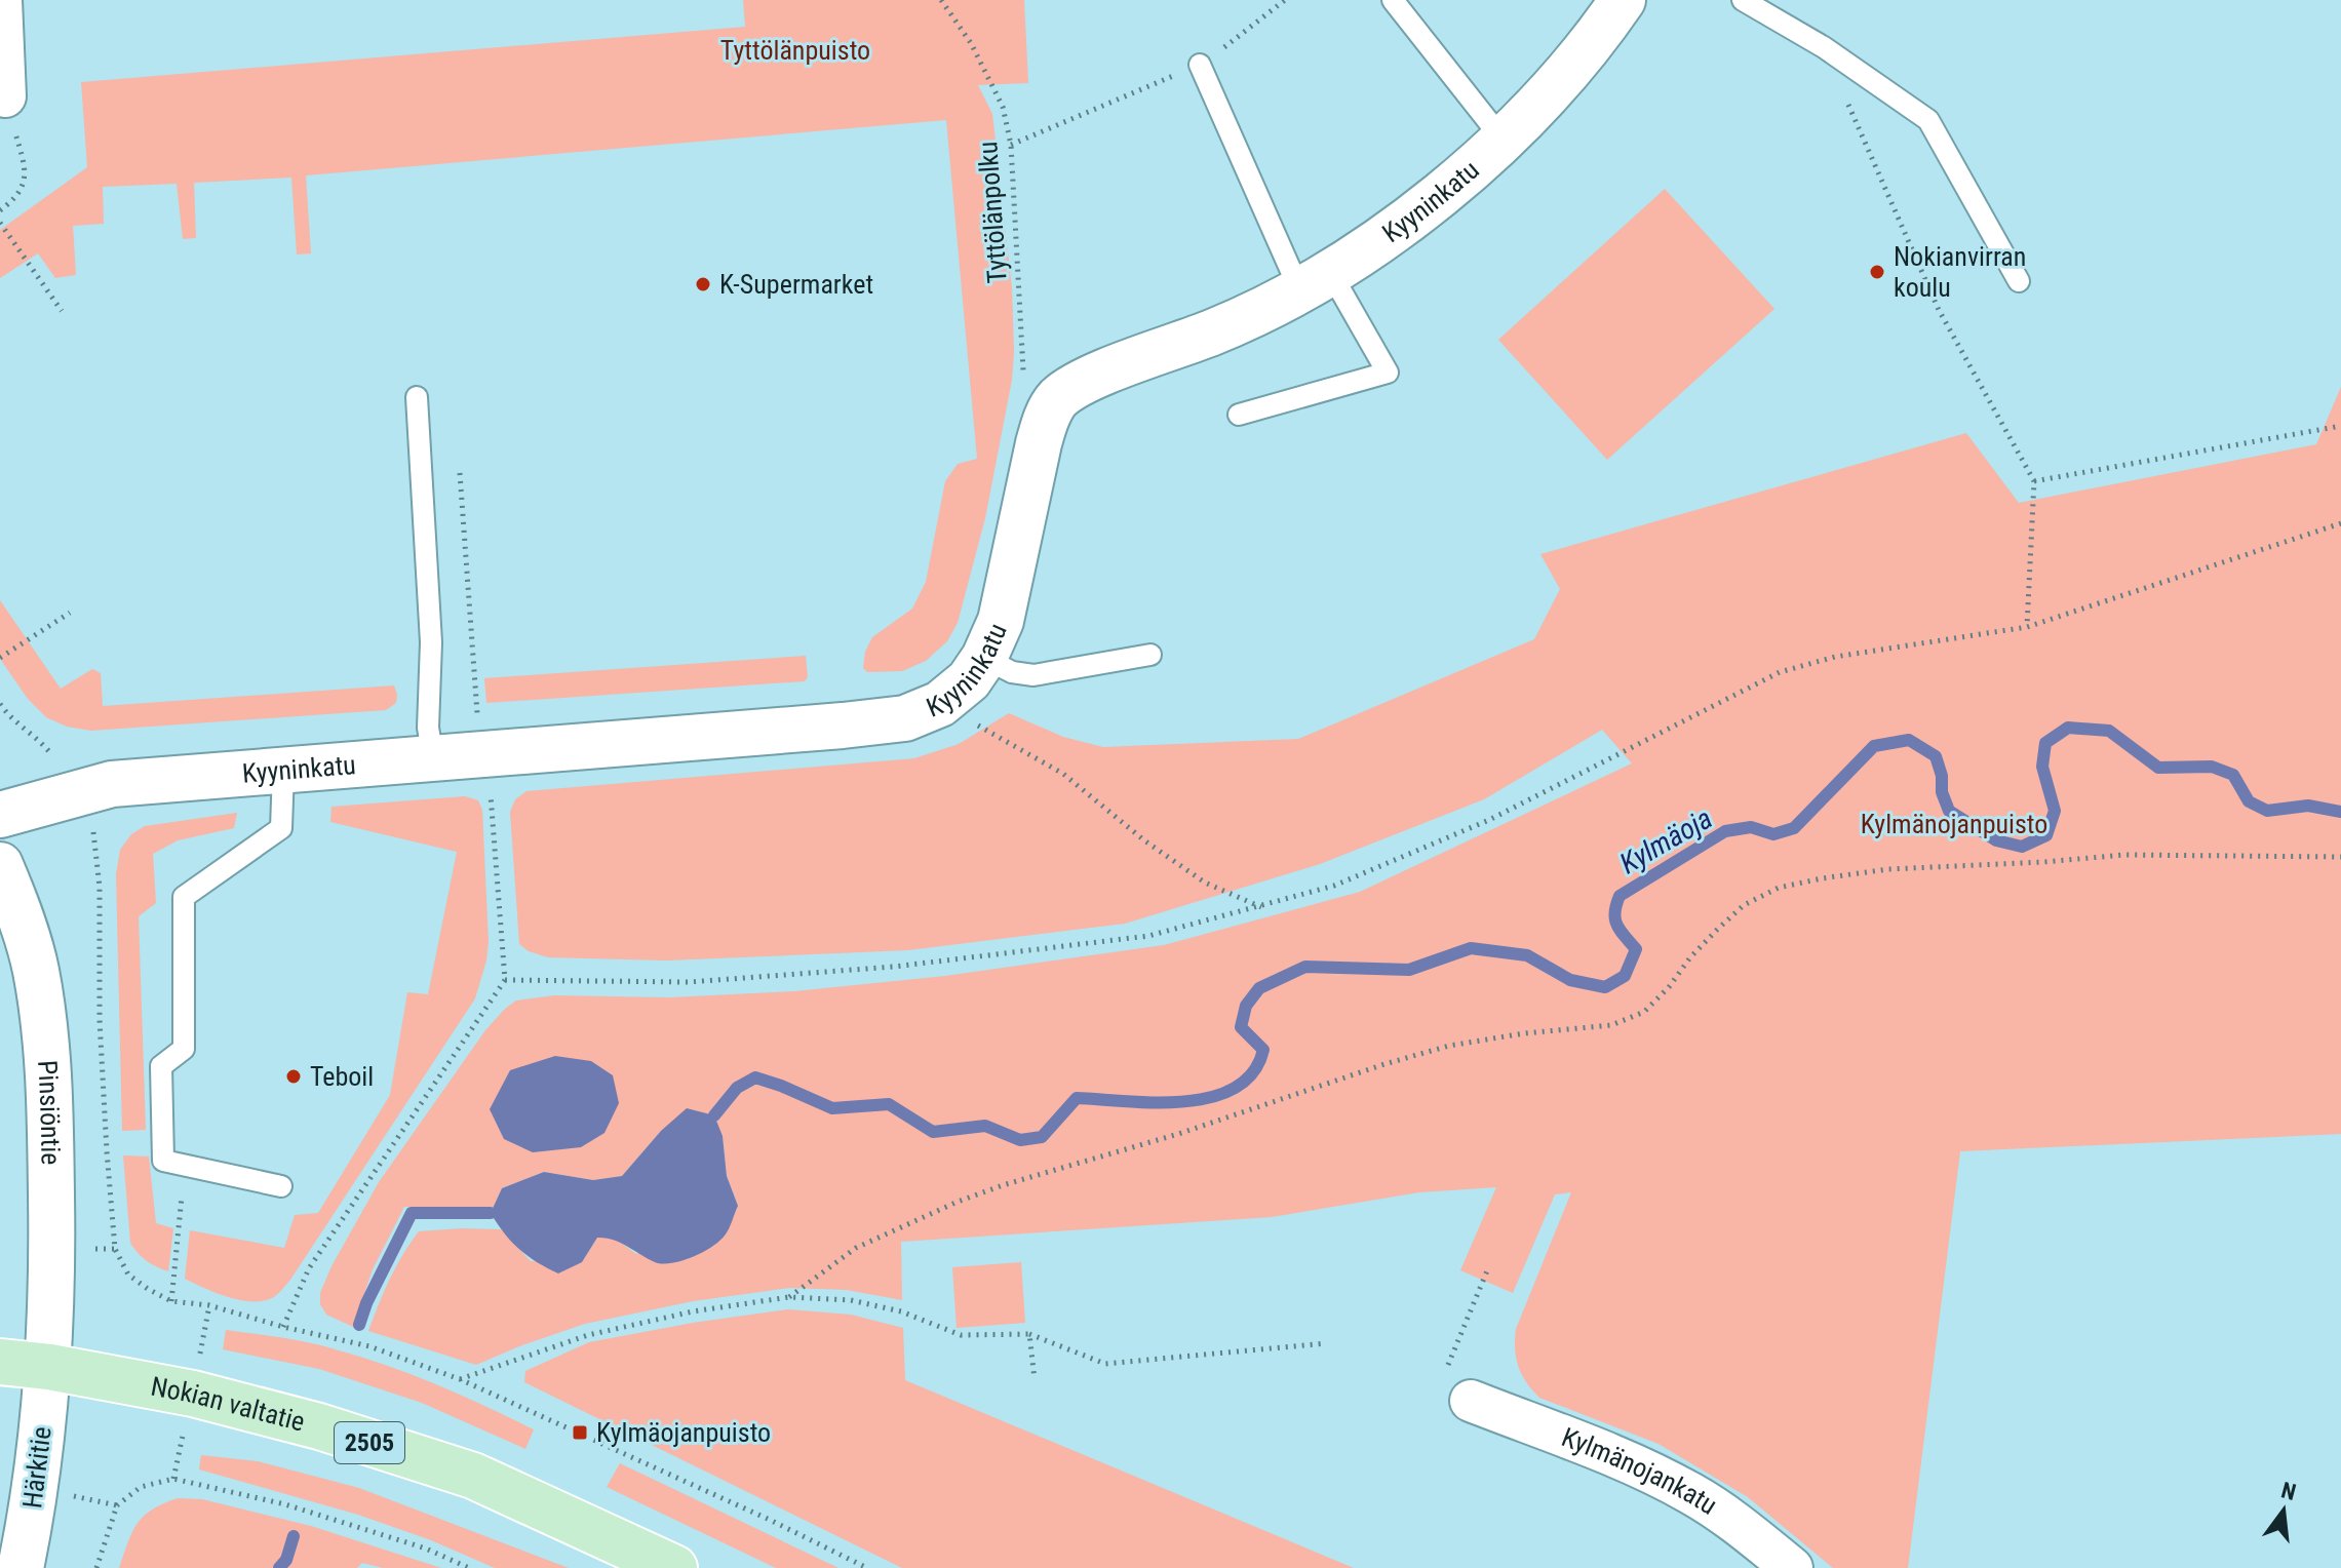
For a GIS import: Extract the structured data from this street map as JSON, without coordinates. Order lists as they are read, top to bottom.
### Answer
{
  "streets": {
    "main road": ["Nokian valtatie", "2505"],
    "street": [
      "Kyyninkatu",
      "Pinsiöntie",
      "Härkitie",
      "Kylmänojankatu"
    ],
    "path": ["Tyttölänpolku"]
  },
  "crossings": [
    ["Pinsiöntie", "Nokian valtatie"],
    ["Pinsiöntie", "Härkitie"],
    ["Nokian valtatie", "Härkitie"]
  ],
  "water": ["Kylmäoja"],
  "parks": ["Tyttölänpuisto", "Kylmänojanpuisto"],
  "places": {
    "other": ["Nokianvirran koulu", "K-Supermarket", "Teboil"],
    "transit": ["Kylmäojanpuisto"]
  },
  "north": "top"
}
